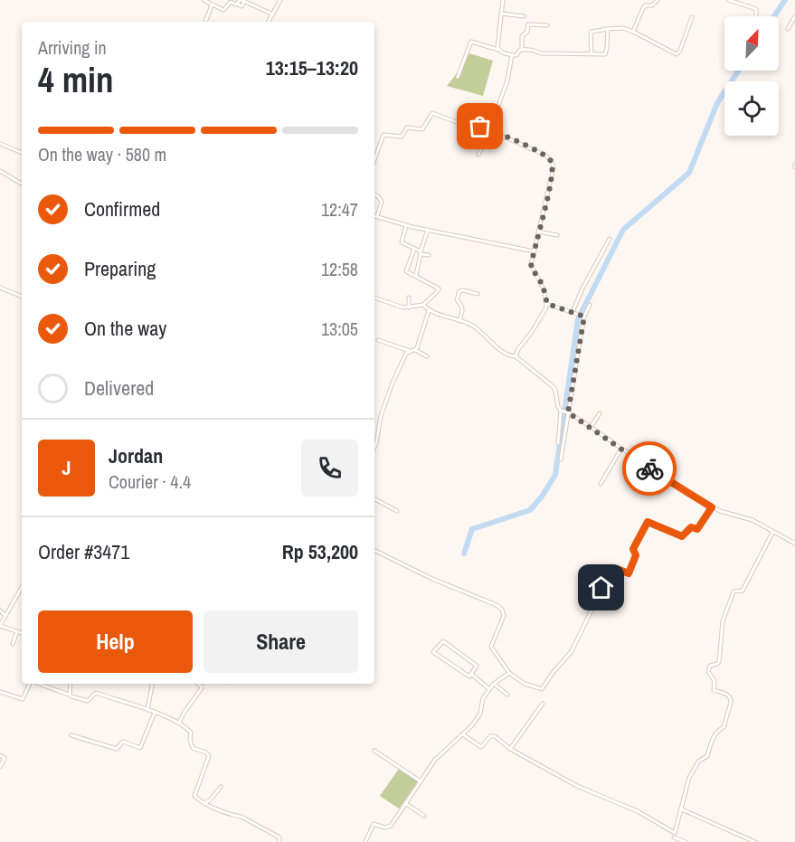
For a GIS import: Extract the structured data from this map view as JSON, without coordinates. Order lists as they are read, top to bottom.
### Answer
{
  "north": "top right",
  "page": {
    "heading": ["4 min", "Arriving in", "13:15–13:20"],
    "panel": [
      "Jordan",
      "Courier · 4.4",
      "Order #3471",
      "Rp 53,200"
    ],
    "bar": "On the way · 580 m",
    "list": [
      ["Confirmed", "12:47"],
      ["Preparing", "12:58"],
      ["On the way", "13:05"],
      "Delivered"
    ],
    "round": "J",
    "buttons": ["Help", "Share"]
  }
}
